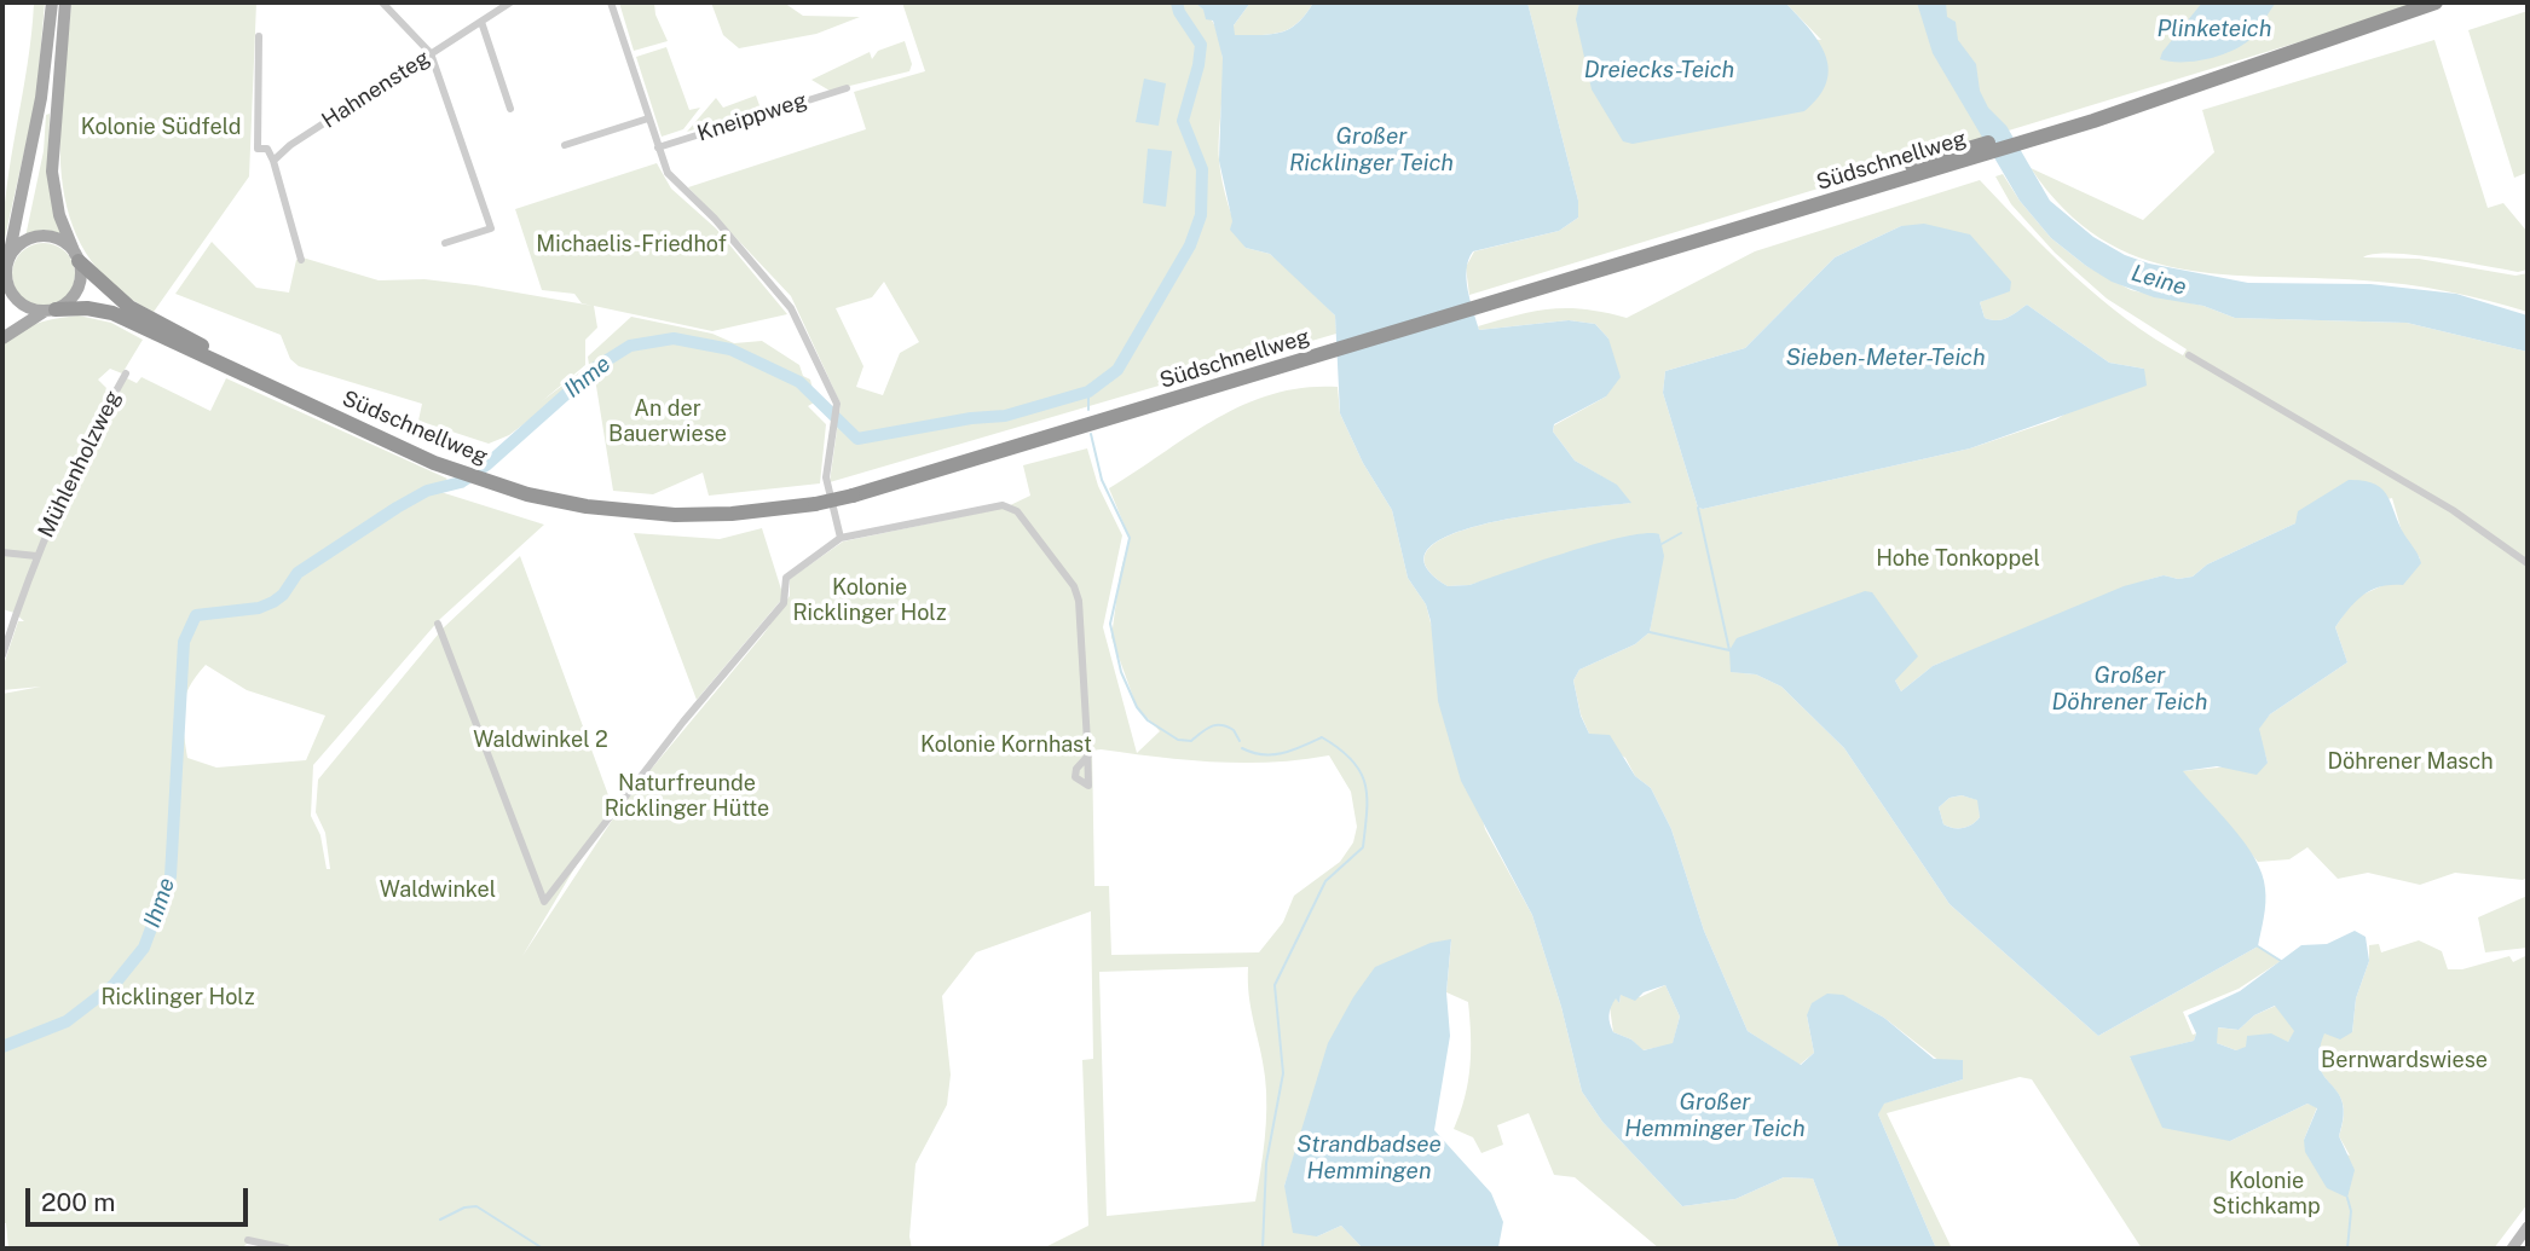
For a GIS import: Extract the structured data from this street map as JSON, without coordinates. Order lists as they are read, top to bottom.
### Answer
{
  "streets": {
    "highway": ["Südschnellweg"],
    "street": ["Hahnensteg", "Kneippweg", "Mühlenholzweg"]
  },
  "water": [
    "Plinketeich",
    "Dreiecks-Teich",
    "Großer Ricklinger Teich",
    "Leine",
    "Sieben-Meter-Teich",
    "Ihme",
    "Großer Döhrener Teich",
    "Großer Hemminger Teich",
    "Strandbadsee Hemmingen"
  ],
  "parks": [
    "Kolonie Südfeld",
    "Michaelis-Friedhof",
    "An der Bauerwiese",
    "Hohe Tonkoppel",
    "Kolonie Ricklinger Holz",
    "Waldwinkel 2",
    "Kolonie Kornhast",
    "Döhrener Masch",
    "Naturfreunde Ricklinger Hütte",
    "Waldwinkel",
    "Ricklinger Holz",
    "Bernwardswiese",
    "Kolonie Stichkamp"
  ],
  "scale_bar": "200 m"
}
